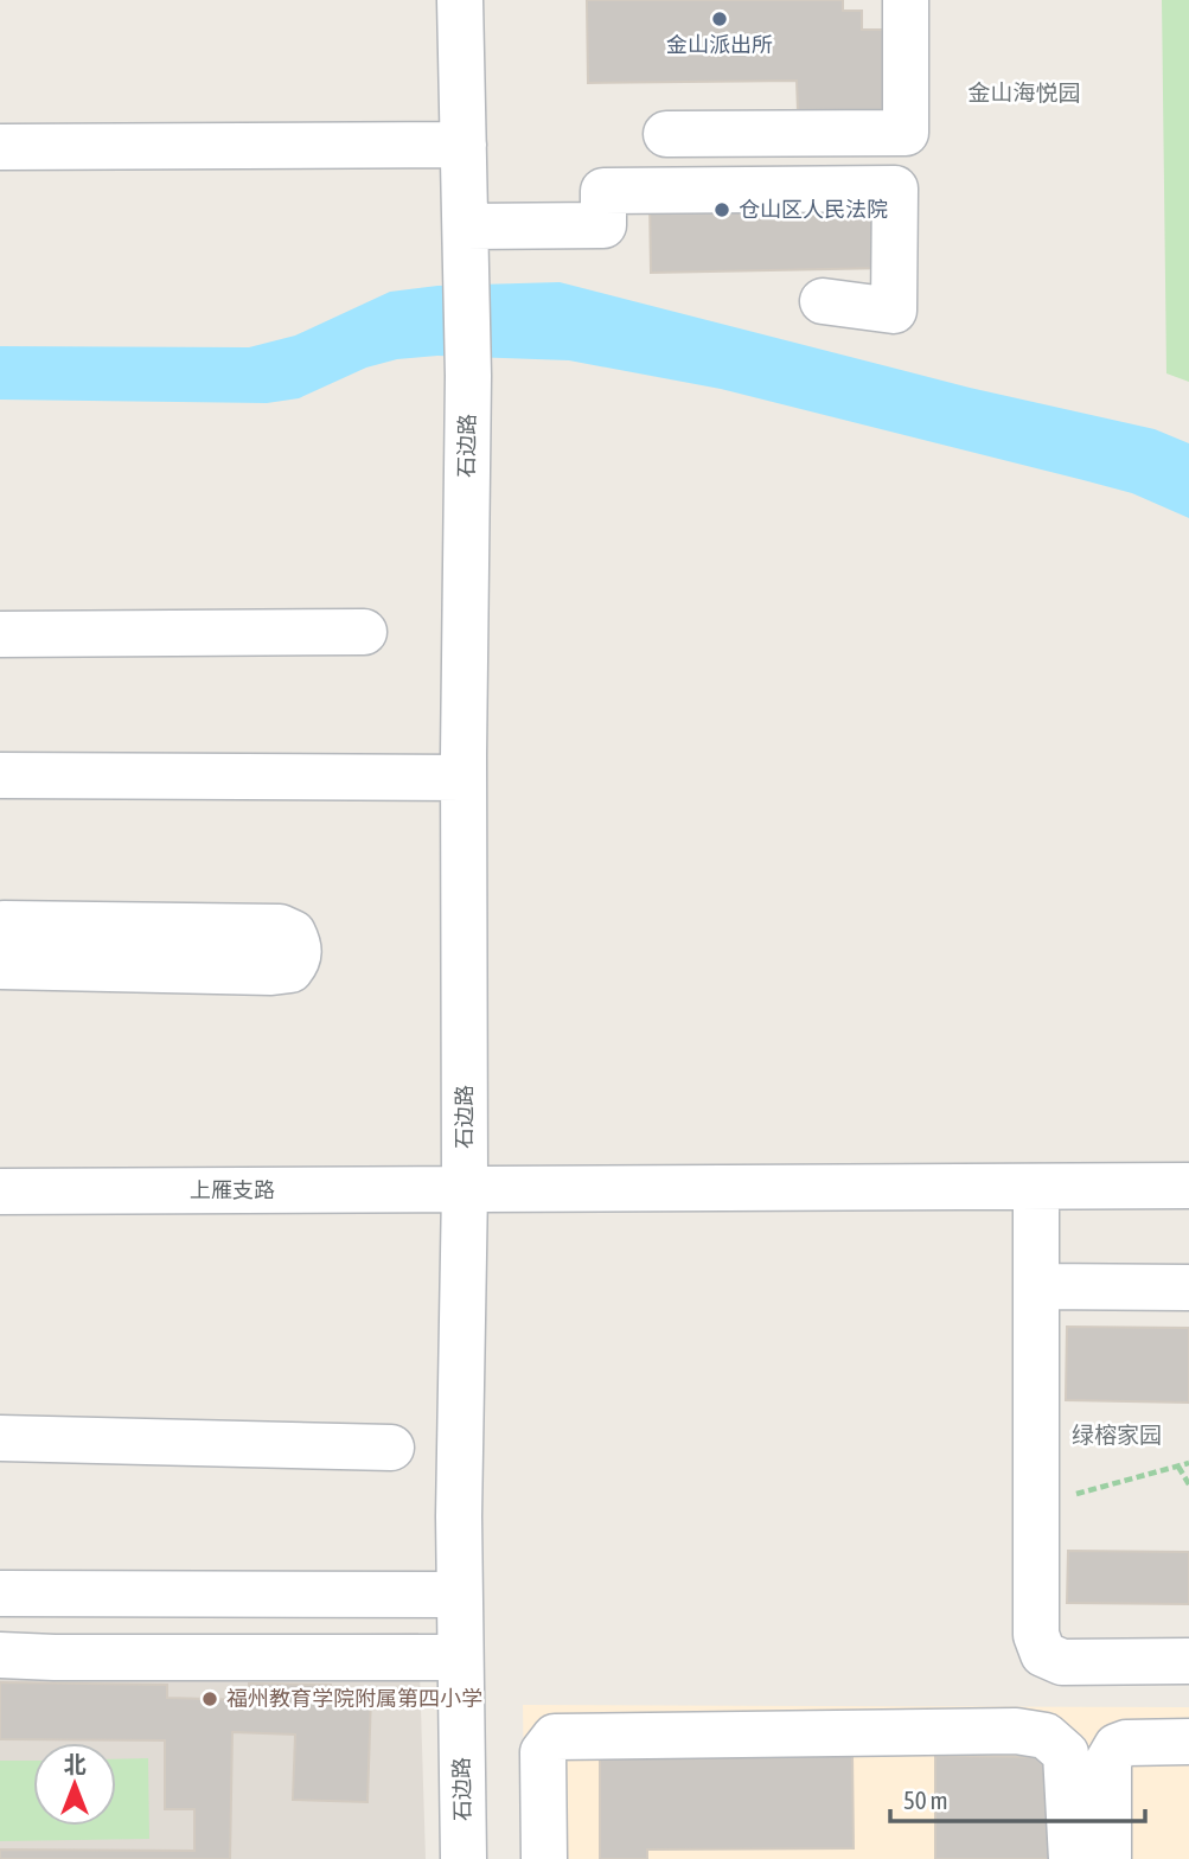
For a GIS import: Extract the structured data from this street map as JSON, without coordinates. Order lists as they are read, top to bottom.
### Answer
{
  "streets": {
    "street": ["石边路", "上雁支路"]
  },
  "crossings": [
    ["石边路", "上雁支路"]
  ],
  "districts": ["金山海悦园", "绿榕家园"],
  "places": ["金山派出所", "仓山区人民法院", "福州教育学院附属第四小学"],
  "scale_bar": "50 m",
  "north": "top"
}
